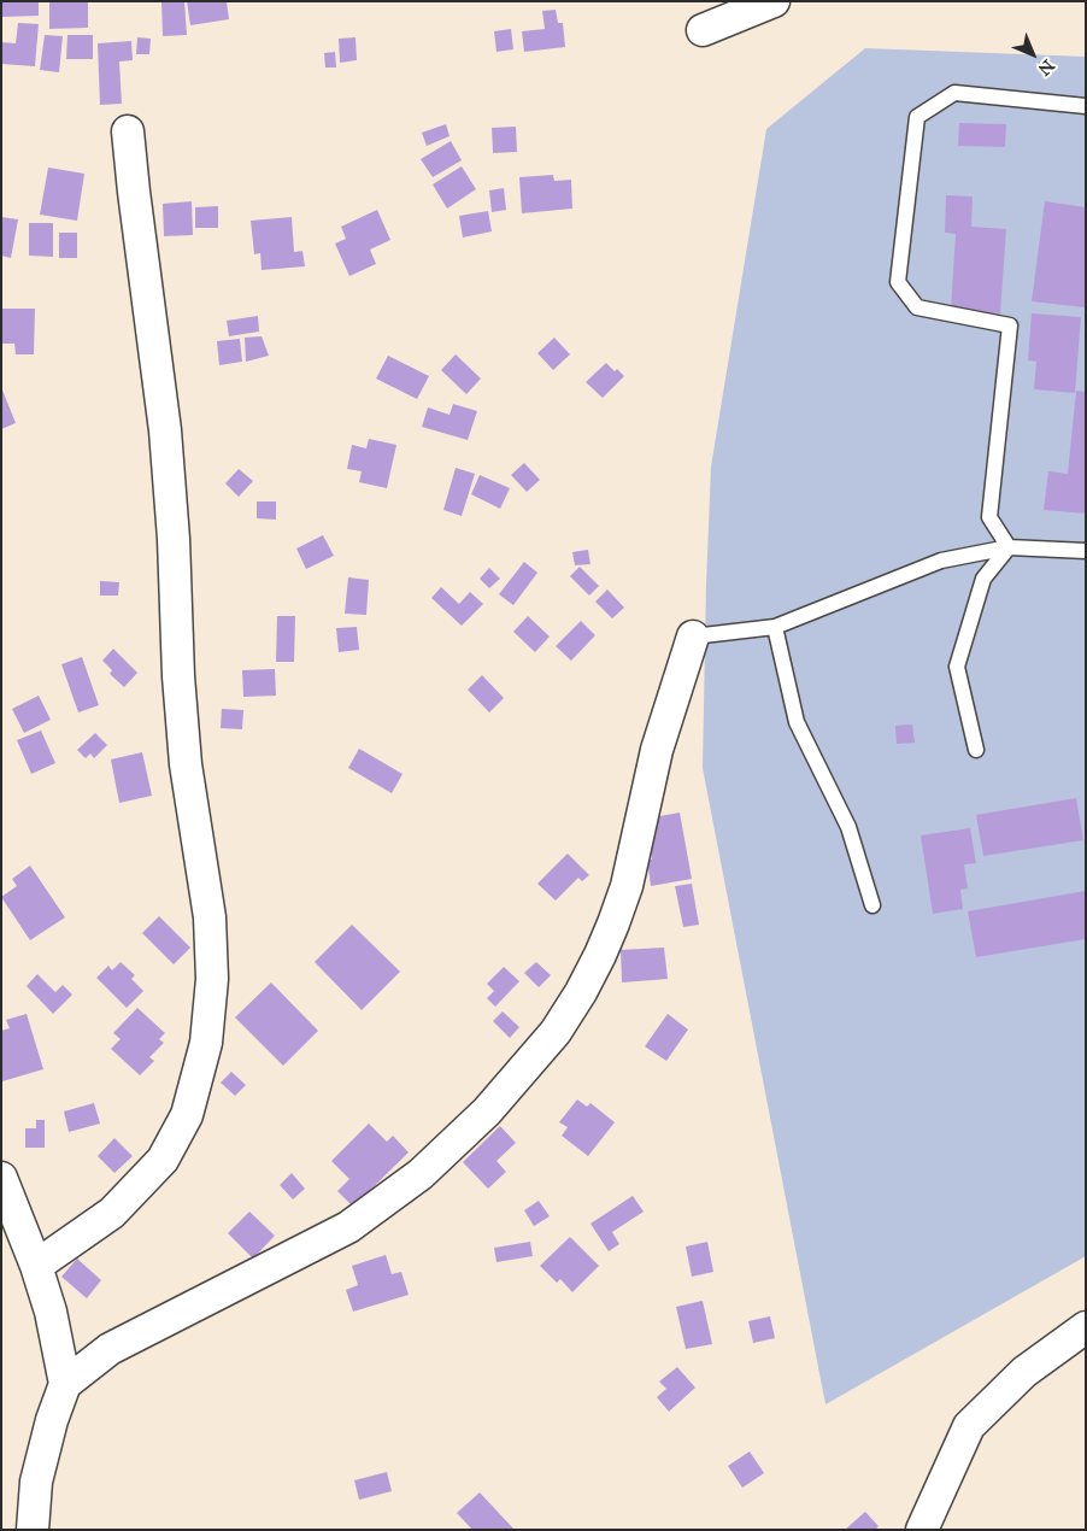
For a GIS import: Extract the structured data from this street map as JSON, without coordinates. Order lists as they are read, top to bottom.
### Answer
{
  "north": "bottom right"
}
